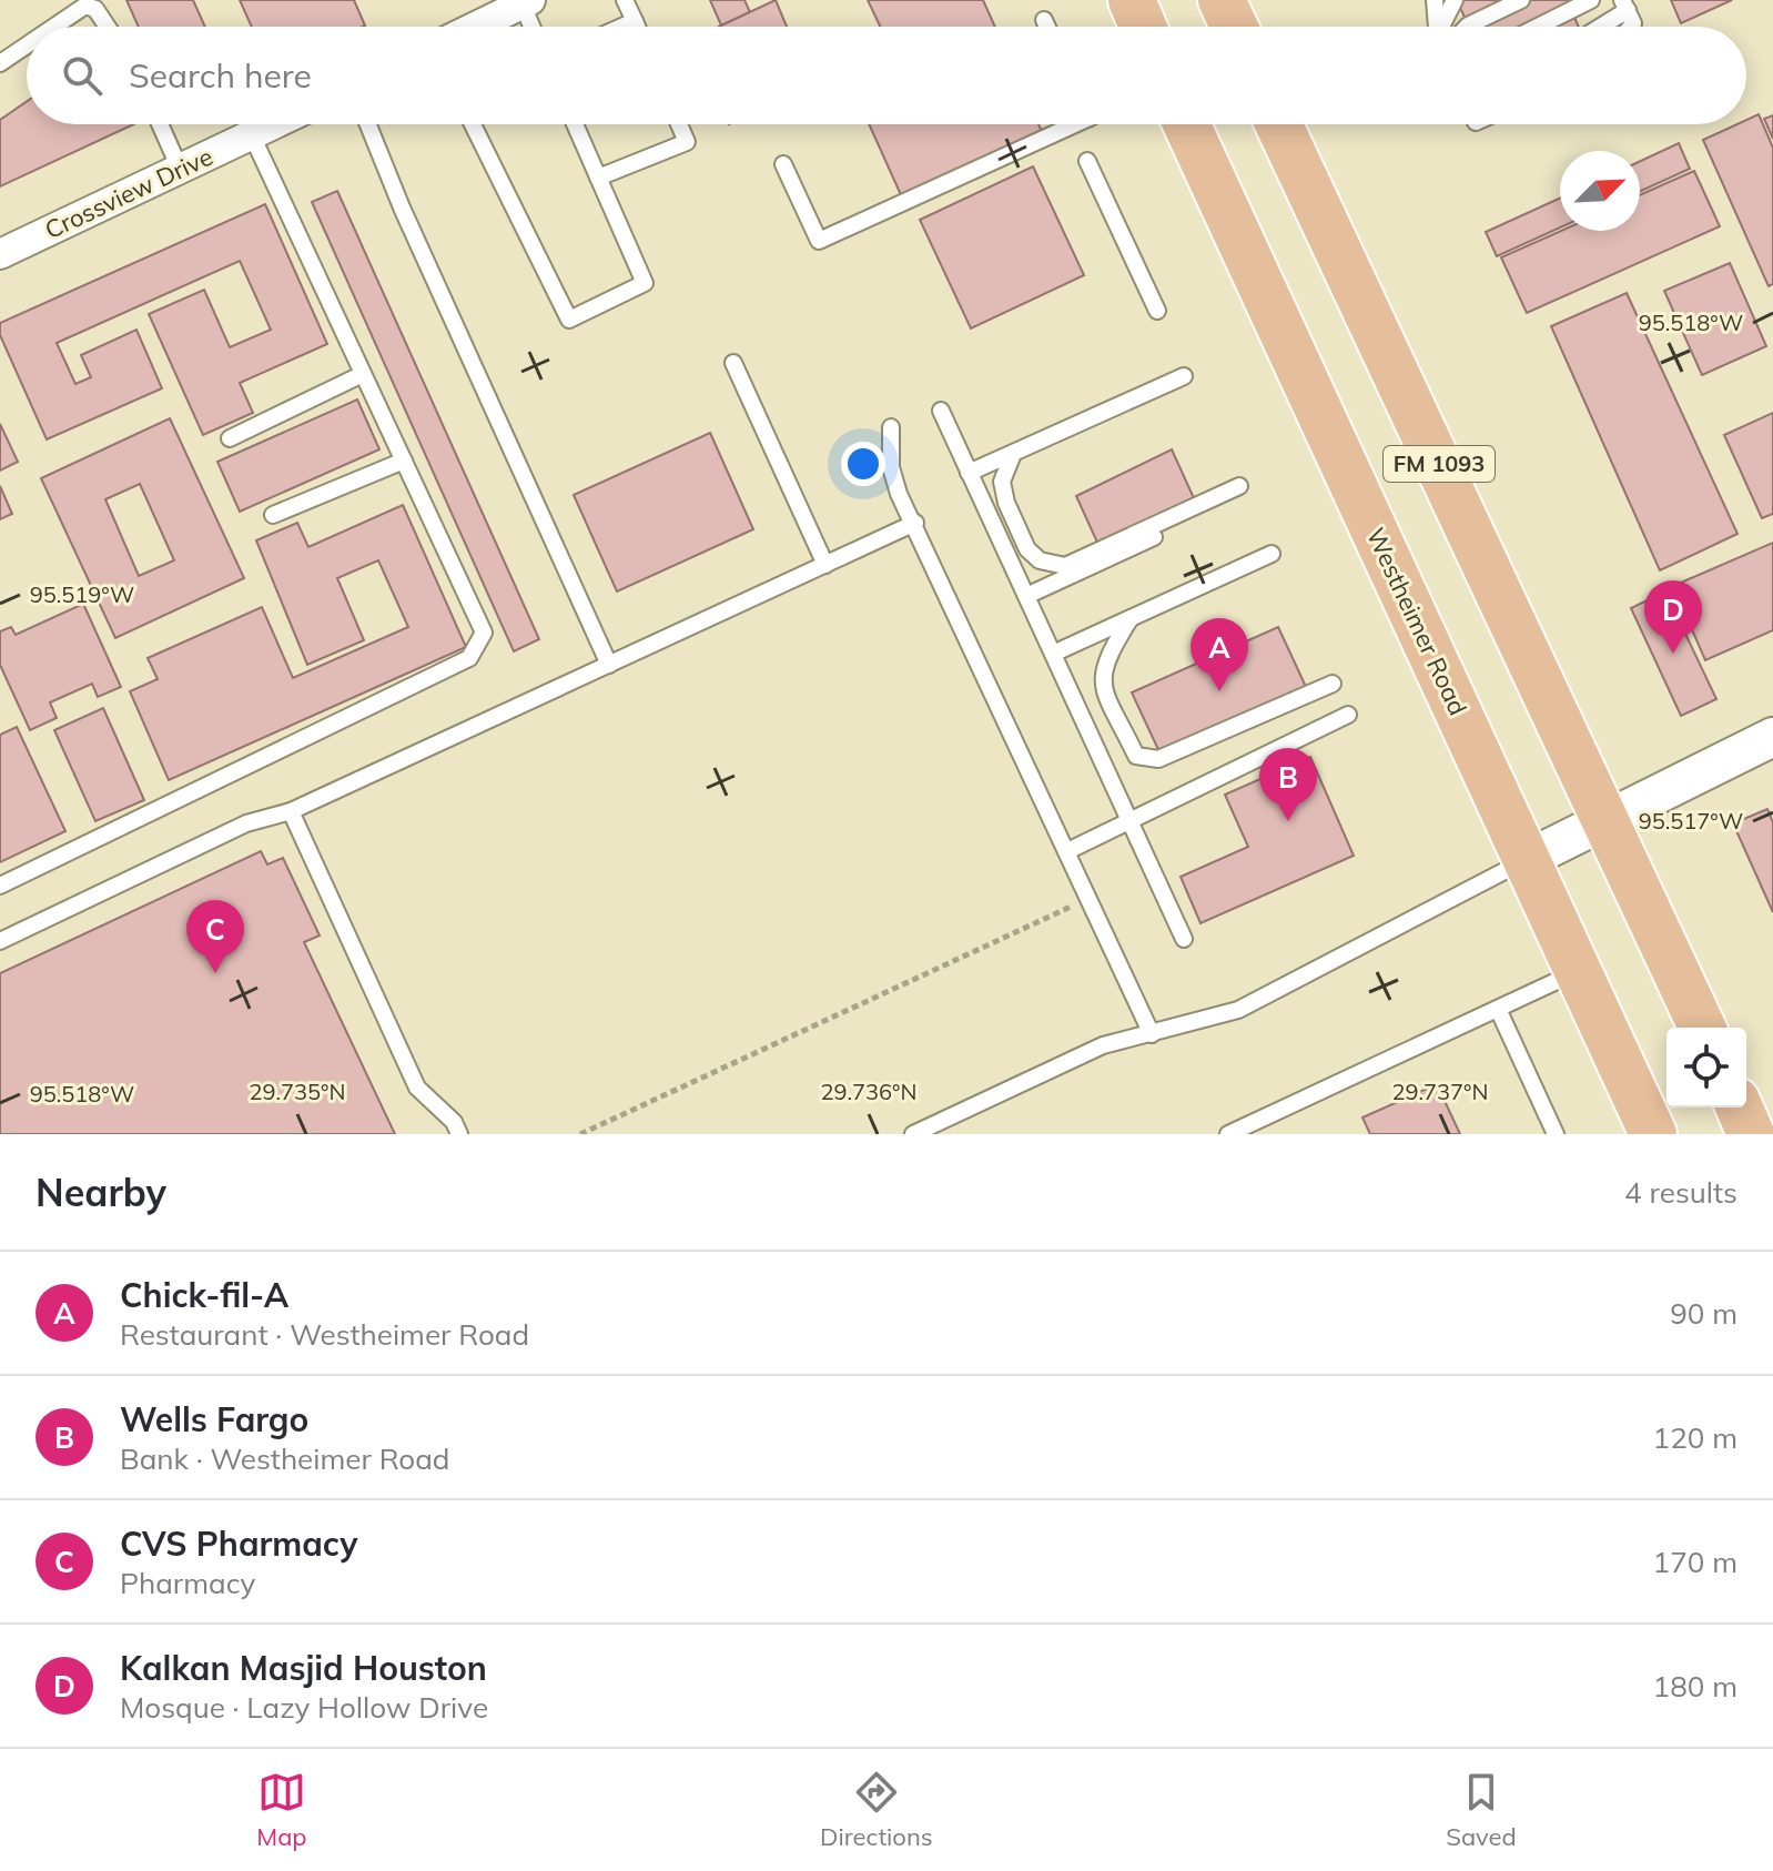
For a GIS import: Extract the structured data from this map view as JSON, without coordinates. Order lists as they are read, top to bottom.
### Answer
{
  "streets": {
    "main road": ["FM 1093", "Westheimer Road"],
    "street": ["Crossview Drive"]
  },
  "north": "top right",
  "page": {
    "search": "Search here",
    "pins": [
      "D",
      "A",
      "B",
      "C"
    ],
    "heading": ["Nearby", "4 results"],
    "list": [
      {
        "mark": "A",
        "name": "Chick-fil-A",
        "note": "Restaurant · Westheimer Road",
        "value": "90 m"
      },
      {
        "mark": "B",
        "name": "Wells Fargo",
        "note": "Bank · Westheimer Road",
        "value": "120 m"
      },
      {
        "mark": "C",
        "name": "CVS Pharmacy",
        "note": "Pharmacy",
        "value": "170 m"
      },
      {
        "mark": "D",
        "name": "Kalkan Masjid Houston",
        "note": "Mosque · Lazy Hollow Drive",
        "value": "180 m"
      }
    ],
    "nav": ["Map", "Directions", "Saved"]
  },
  "coordinates": [
    "95.518°W",
    "95.519°W",
    "95.517°W",
    "29.735°N",
    "29.736°N",
    "29.737°N"
  ]
}
